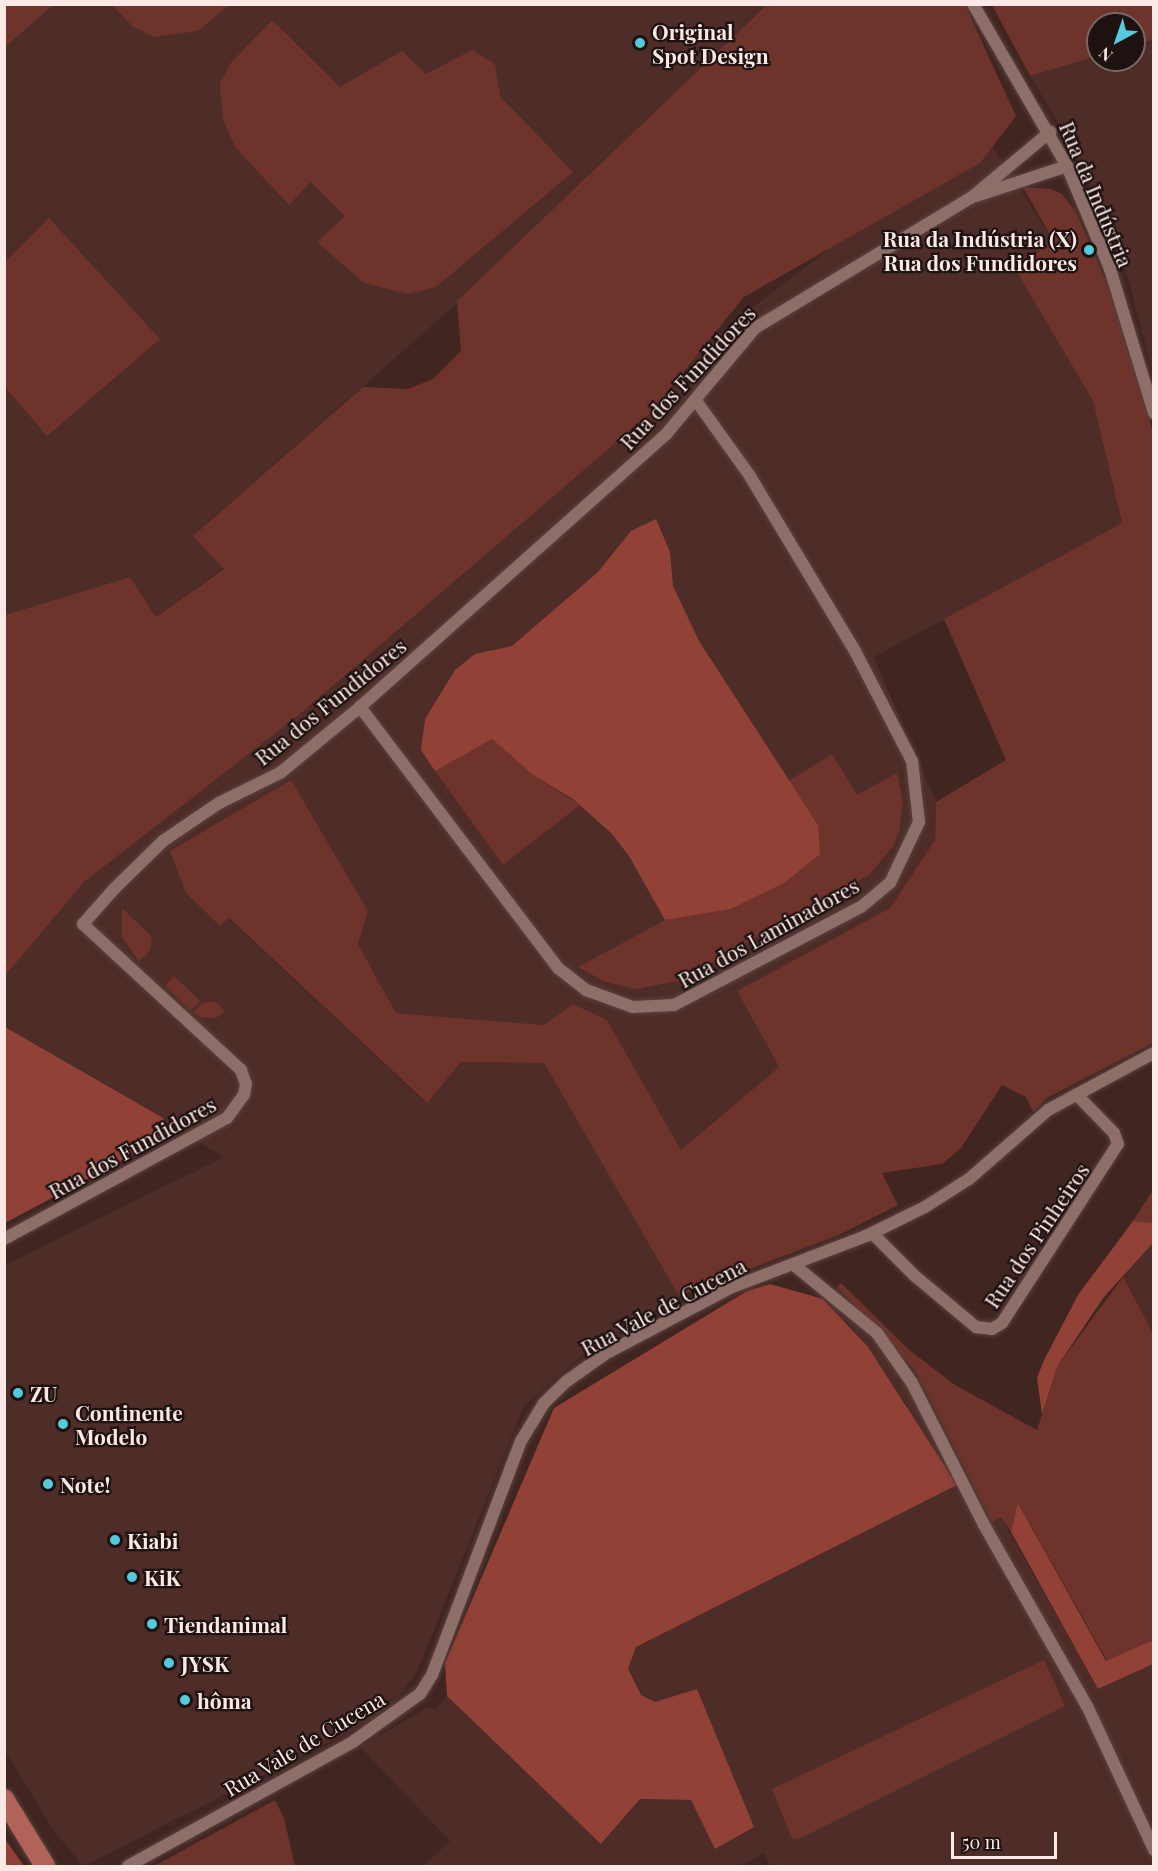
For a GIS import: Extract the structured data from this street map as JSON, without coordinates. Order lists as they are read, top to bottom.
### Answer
{
  "streets": {
    "street": [
      "Rua da Indústria",
      "Rua dos Fundidores",
      "Rua dos Laminadores",
      "Rua dos Pinheiros",
      "Rua Vale de Cucena"
    ]
  },
  "crossings": [
    ["Rua da Indústria", "Rua dos Fundidores"],
    ["Rua dos Fundidores", "Rua dos Laminadores"],
    ["Rua dos Pinheiros", "Rua Vale de Cucena"]
  ],
  "places": [
    "Original Spot Design",
    "Rua da Indústria (X) Rua dos Fundidores",
    "ZU",
    "Continente Modelo",
    "Note!",
    "Kiabi",
    "KiK",
    "Tiendanimal",
    "JYSK",
    "hôma"
  ],
  "scale_bar": "50 m",
  "north": "bottom left"
}
